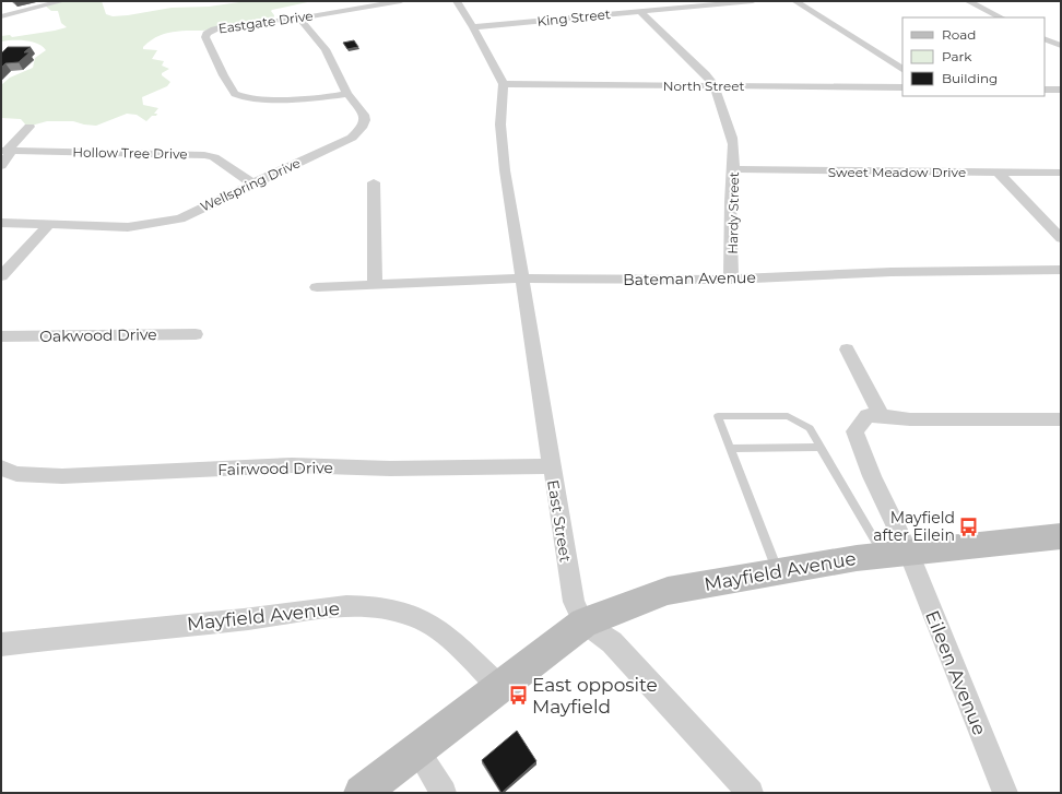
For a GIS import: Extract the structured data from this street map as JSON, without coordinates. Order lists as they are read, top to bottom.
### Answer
{
  "streets": {
    "main road": ["Mayfield Avenue"],
    "street": [
      "King Street",
      "Eastgate Drive",
      "North Street",
      "Hollow Tree Drive",
      "Sweet Meadow Drive",
      "Wellspring Drive",
      "Hardy Street",
      "Bateman Avenue",
      "Oakwood Drive",
      "Fairwood Drive",
      "East Street",
      "Eileen Avenue"
    ]
  },
  "crossings": [
    ["Eastgate Drive", "Wellspring Drive"],
    ["North Street", "Hardy Street"],
    ["North Street", "East Street"],
    ["Hollow Tree Drive", "Wellspring Drive"],
    ["Sweet Meadow Drive", "Hardy Street"],
    ["Hardy Street", "Bateman Avenue"],
    ["Bateman Avenue", "East Street"],
    ["Fairwood Drive", "East Street"],
    ["East Street", "Mayfield Avenue"],
    ["Mayfield Avenue", "Eileen Avenue"]
  ],
  "places": {
    "bus stop": ["Mayfield after Eilein", "East opposite Mayfield"]
  },
  "legend": ["Road", "Park", "Building"]
}
